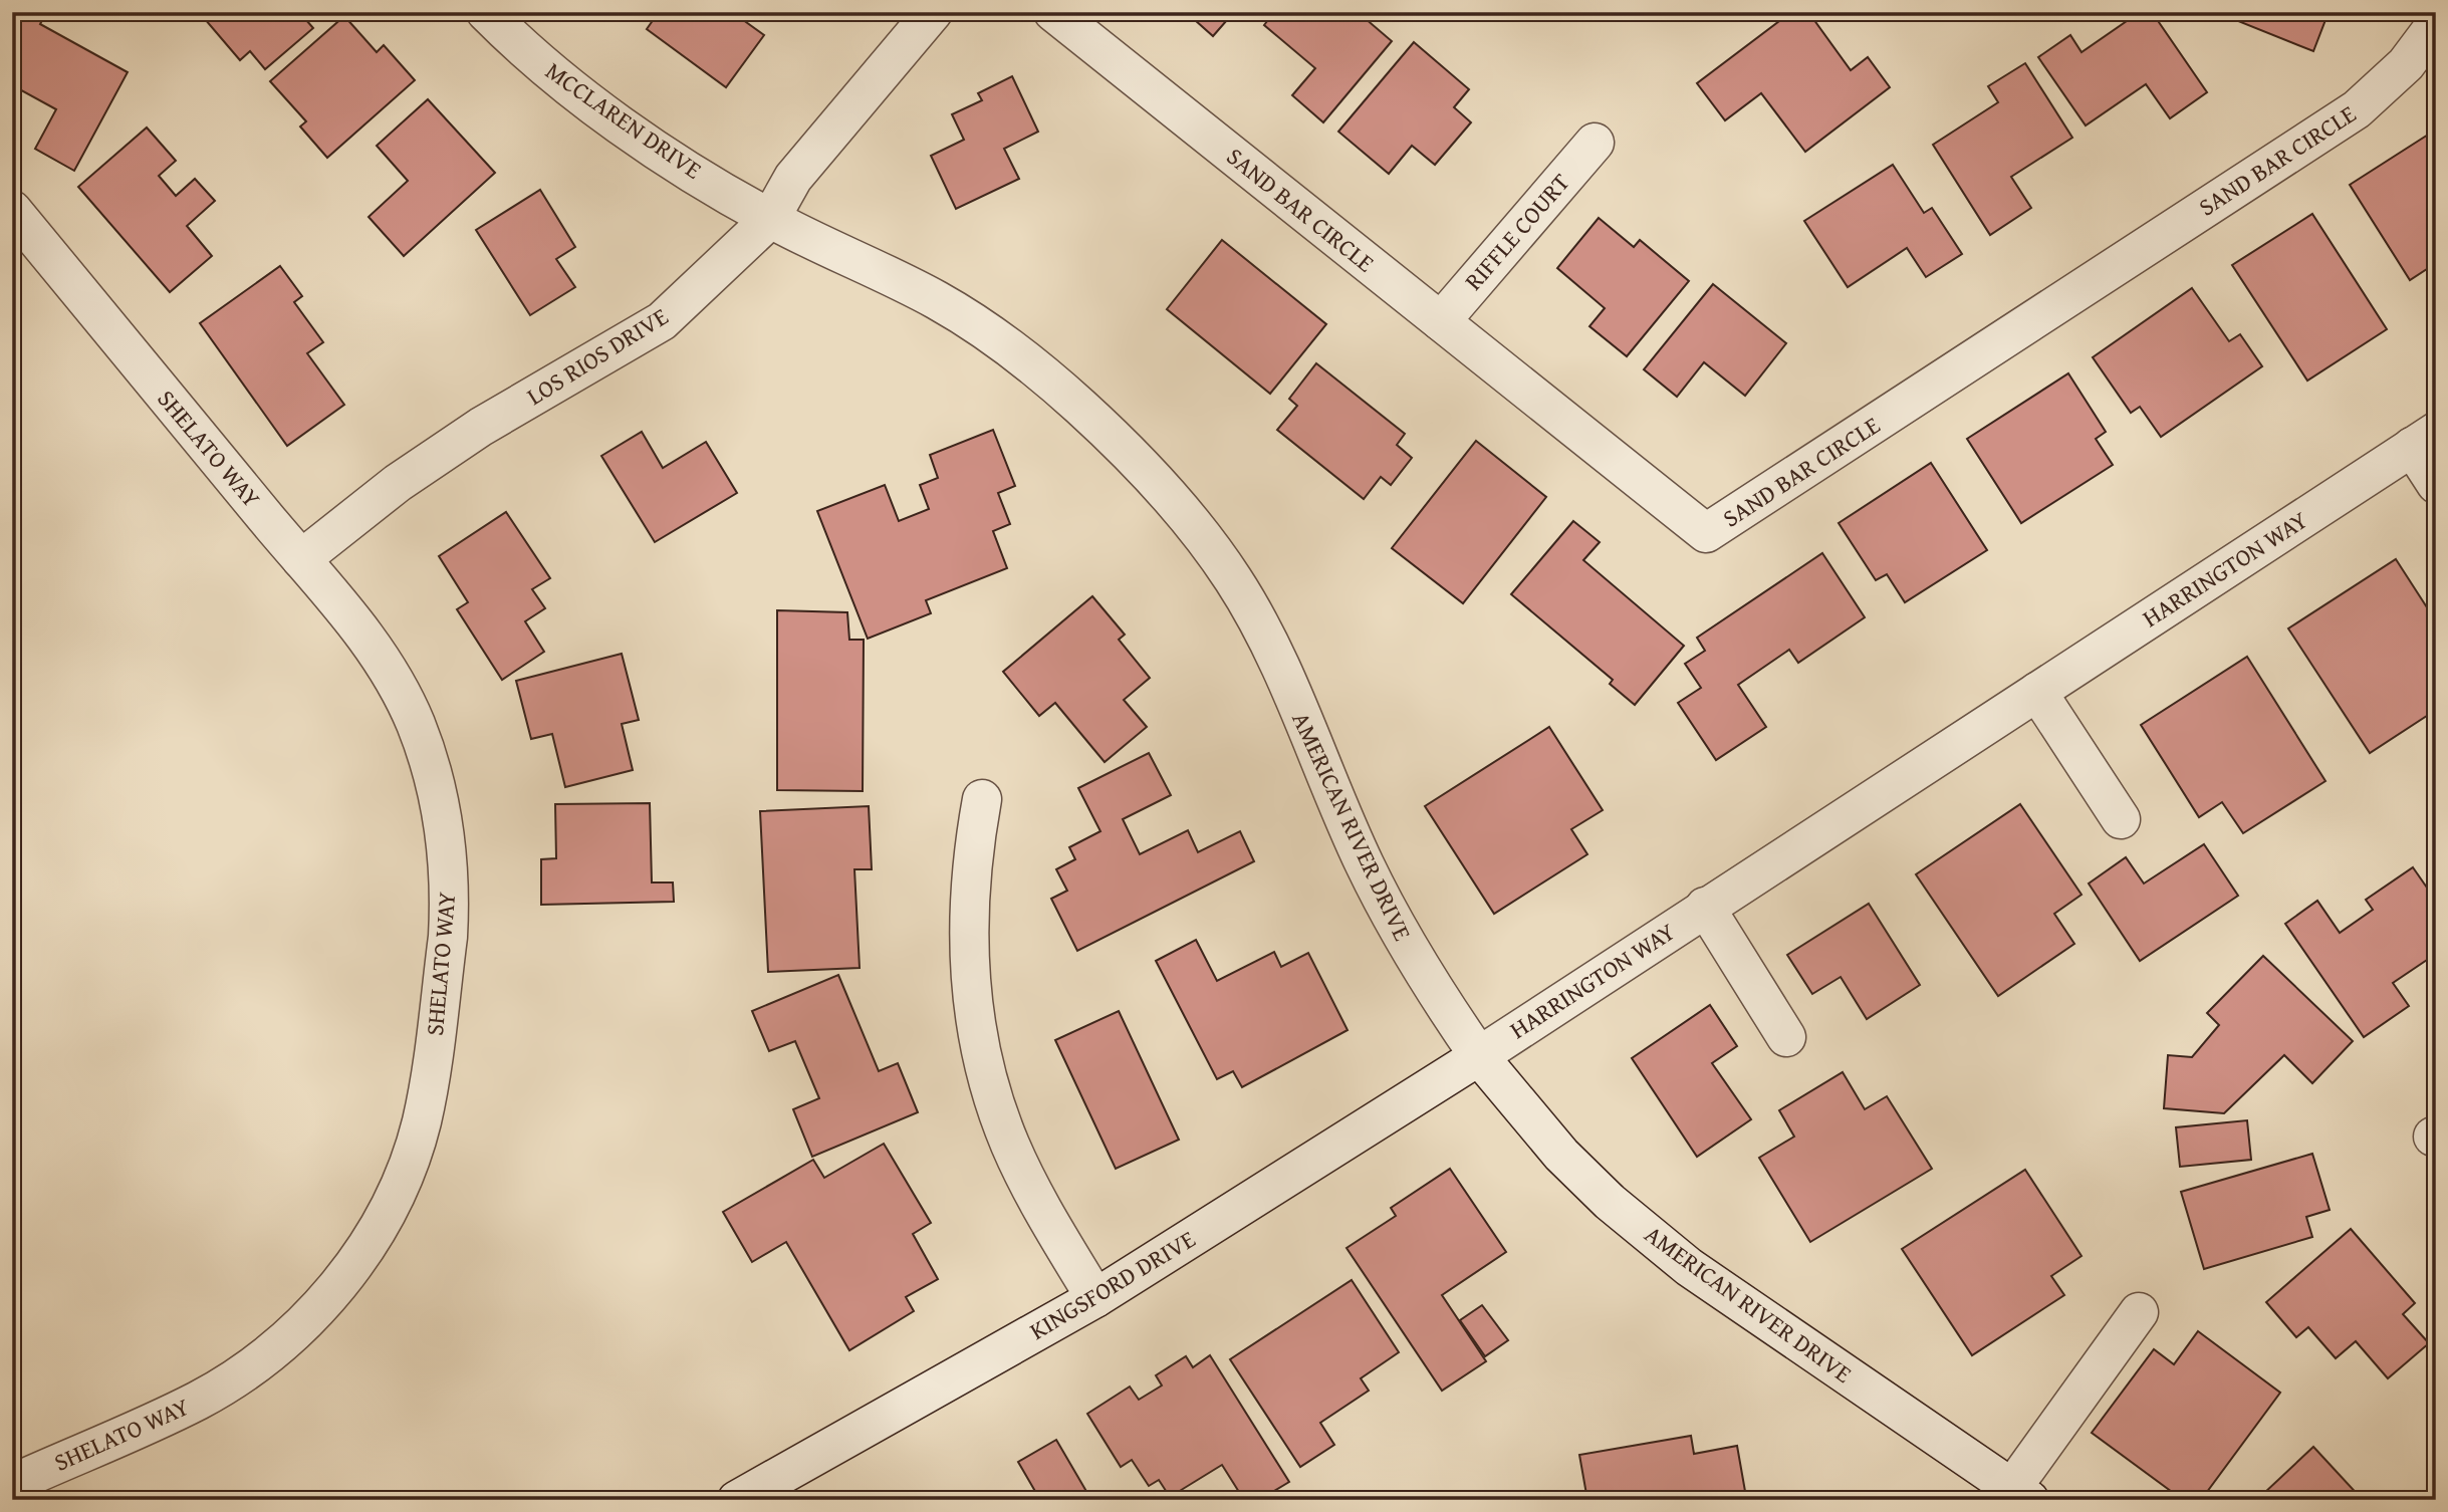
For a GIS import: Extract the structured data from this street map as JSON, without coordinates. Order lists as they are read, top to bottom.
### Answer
{
  "streets": {
    "street": [
      "MCCLAREN DRIVE",
      "SAND BAR CIRCLE",
      "RIFFLE COURT",
      "LOS RIOS DRIVE",
      "SHELATO WAY",
      "HARRINGTON WAY",
      "AMERICAN RIVER DRIVE",
      "KINGSFORD DRIVE"
    ]
  },
  "crossings": [
    ["MCCLAREN DRIVE", "LOS RIOS DRIVE"],
    ["MCCLAREN DRIVE", "AMERICAN RIVER DRIVE"],
    ["SAND BAR CIRCLE", "RIFFLE COURT"],
    ["LOS RIOS DRIVE", "SHELATO WAY"],
    ["LOS RIOS DRIVE", "AMERICAN RIVER DRIVE"],
    ["HARRINGTON WAY", "AMERICAN RIVER DRIVE"],
    ["HARRINGTON WAY", "KINGSFORD DRIVE"],
    ["AMERICAN RIVER DRIVE", "KINGSFORD DRIVE"]
  ]
}
